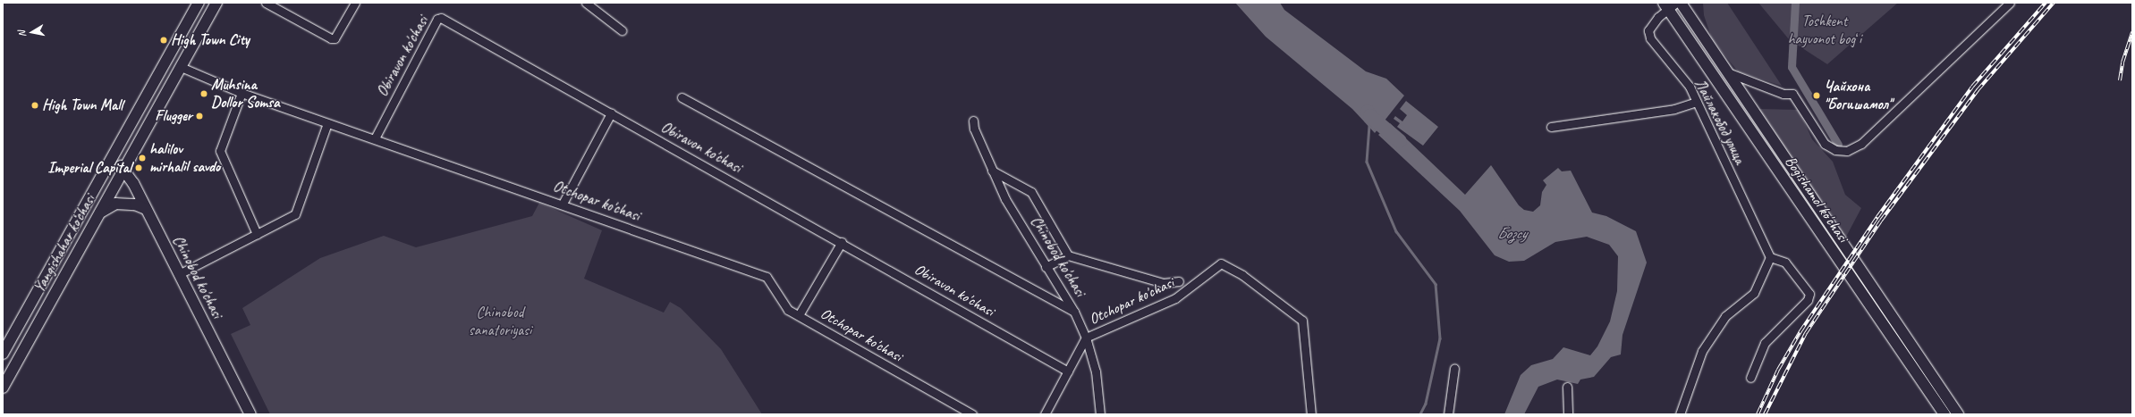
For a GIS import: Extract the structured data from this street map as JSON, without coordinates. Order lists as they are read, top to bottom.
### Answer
{
  "streets": {
    "main road": ["Bogishamol ko'chasi", "Yangishahar ko‘chasi", "Chinobod ko'chasi"],
    "street": ["Obiravon ko'chasi", "Лайлакобод улица", "Otchopar ko'chasi"]
  },
  "crossings": [
    ["Obiravon ko'chasi", "Otchopar ko'chasi"],
    ["Лайлакобод улица", "Bogishamol ko'chasi"],
    ["Otchopar ko'chasi", "Yangishahar ko‘chasi"],
    ["Otchopar ko'chasi", "Chinobod ko'chasi"],
    ["Yangishahar ko‘chasi", "Chinobod ko'chasi"]
  ],
  "water": ["Бозсу"],
  "parks": ["Toshkent hayvonot bogʻi", "Chinobod sanatoriyasi"],
  "places": [
    "High Town City",
    "Muhsina Dollor Somsa",
    "Чайхона \"Богишамол\"",
    "High Town Mall",
    "Flugger",
    "halilov mirhalil savdo",
    "Imperial Capital"
  ],
  "north": "left"
}
